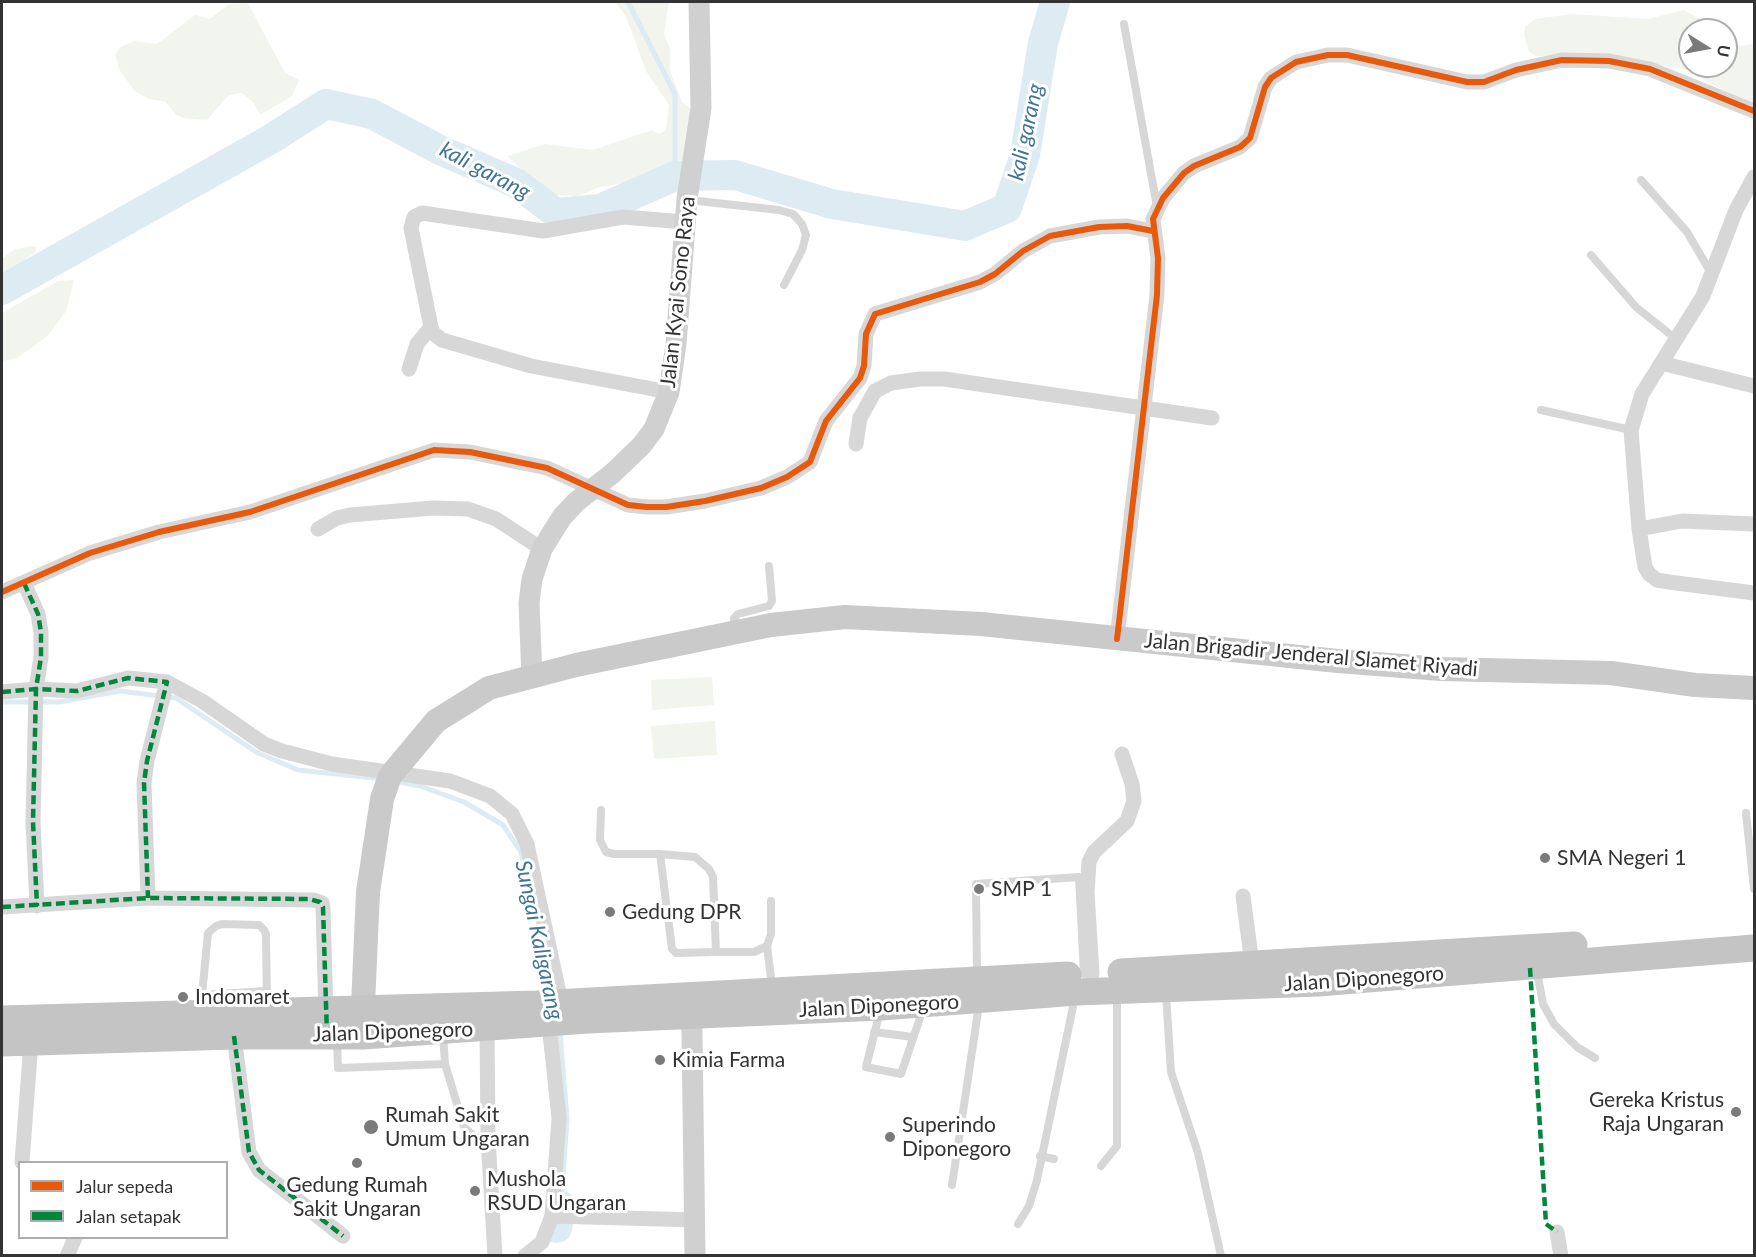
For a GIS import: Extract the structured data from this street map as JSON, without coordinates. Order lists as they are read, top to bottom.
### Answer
{
  "streets": {
    "highway": ["Jalan Diponegoro"],
    "main road": ["Jalan Brigadir Jenderal Slamet Riyadi"],
    "street": ["Jalan Kyai Sono Raya"]
  },
  "crossings": [
    ["Jalan Kyai Sono Raya", "Jalan Brigadir Jenderal Slamet Riyadi"],
    ["Jalan Brigadir Jenderal Slamet Riyadi", "Jalan Diponegoro"]
  ],
  "water": ["kali garang", "Sungai Kaligarang"],
  "places": [
    "SMA Negeri 1",
    "SMP 1",
    "Gedung DPR",
    "Indomaret",
    "Kimia Farma",
    "Gereka Kristus Raja Ungaran",
    "Rumah Sakit Umum Ungaran",
    "Superindo Diponegoro",
    "Gedung Rumah Sakit Ungaran",
    "Mushola RSUD Ungaran"
  ],
  "legend": ["Jalur sepeda", "Jalan setapak"],
  "north": "right"
}
